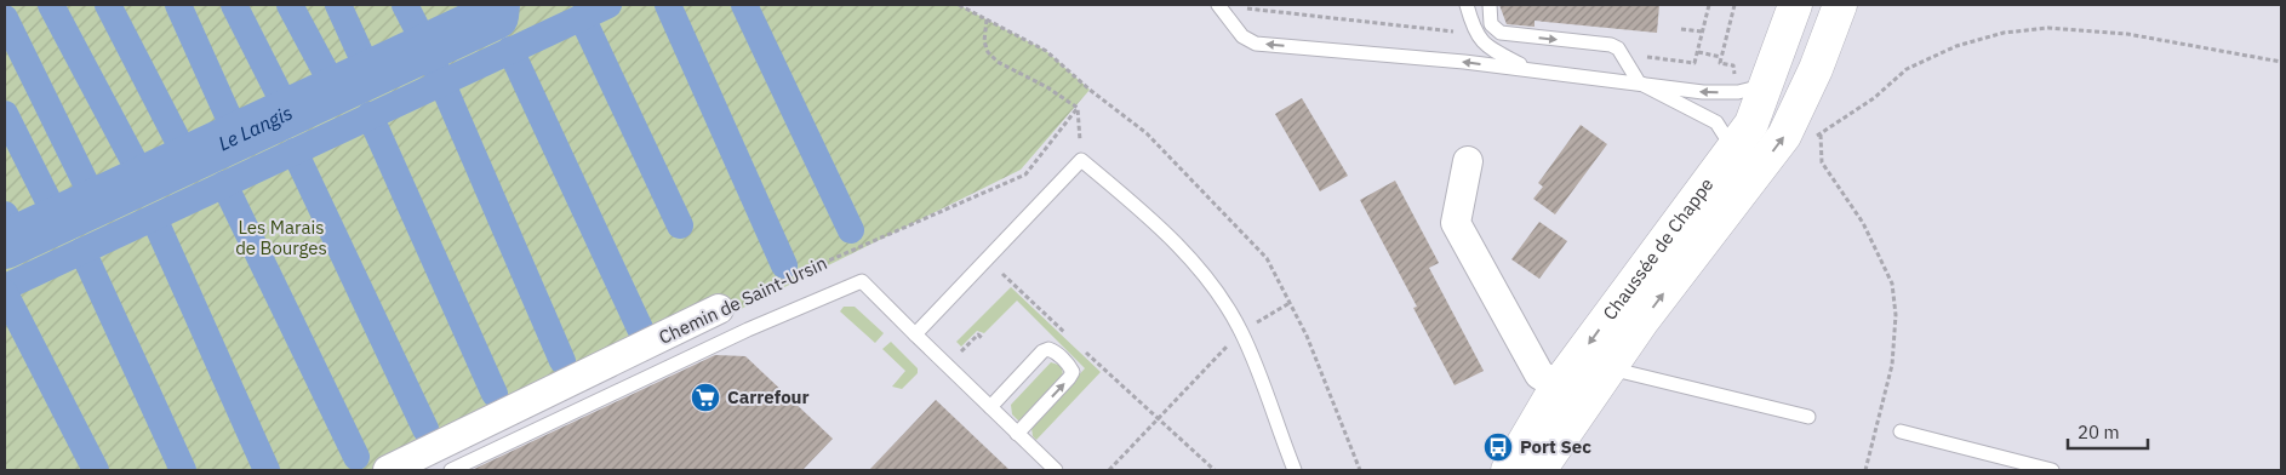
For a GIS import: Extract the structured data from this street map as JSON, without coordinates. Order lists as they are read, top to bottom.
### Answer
{
  "streets": {
    "main road": ["Chaussée de Chappe"],
    "street": ["Chemin de Saint-Ursin"]
  },
  "water": ["Le Langis"],
  "parks": ["Les Marais de Bourges"],
  "places": {
    "supermarket": ["Carrefour"],
    "bus stop": ["Port Sec"]
  },
  "scale_bar": "20 m"
}
